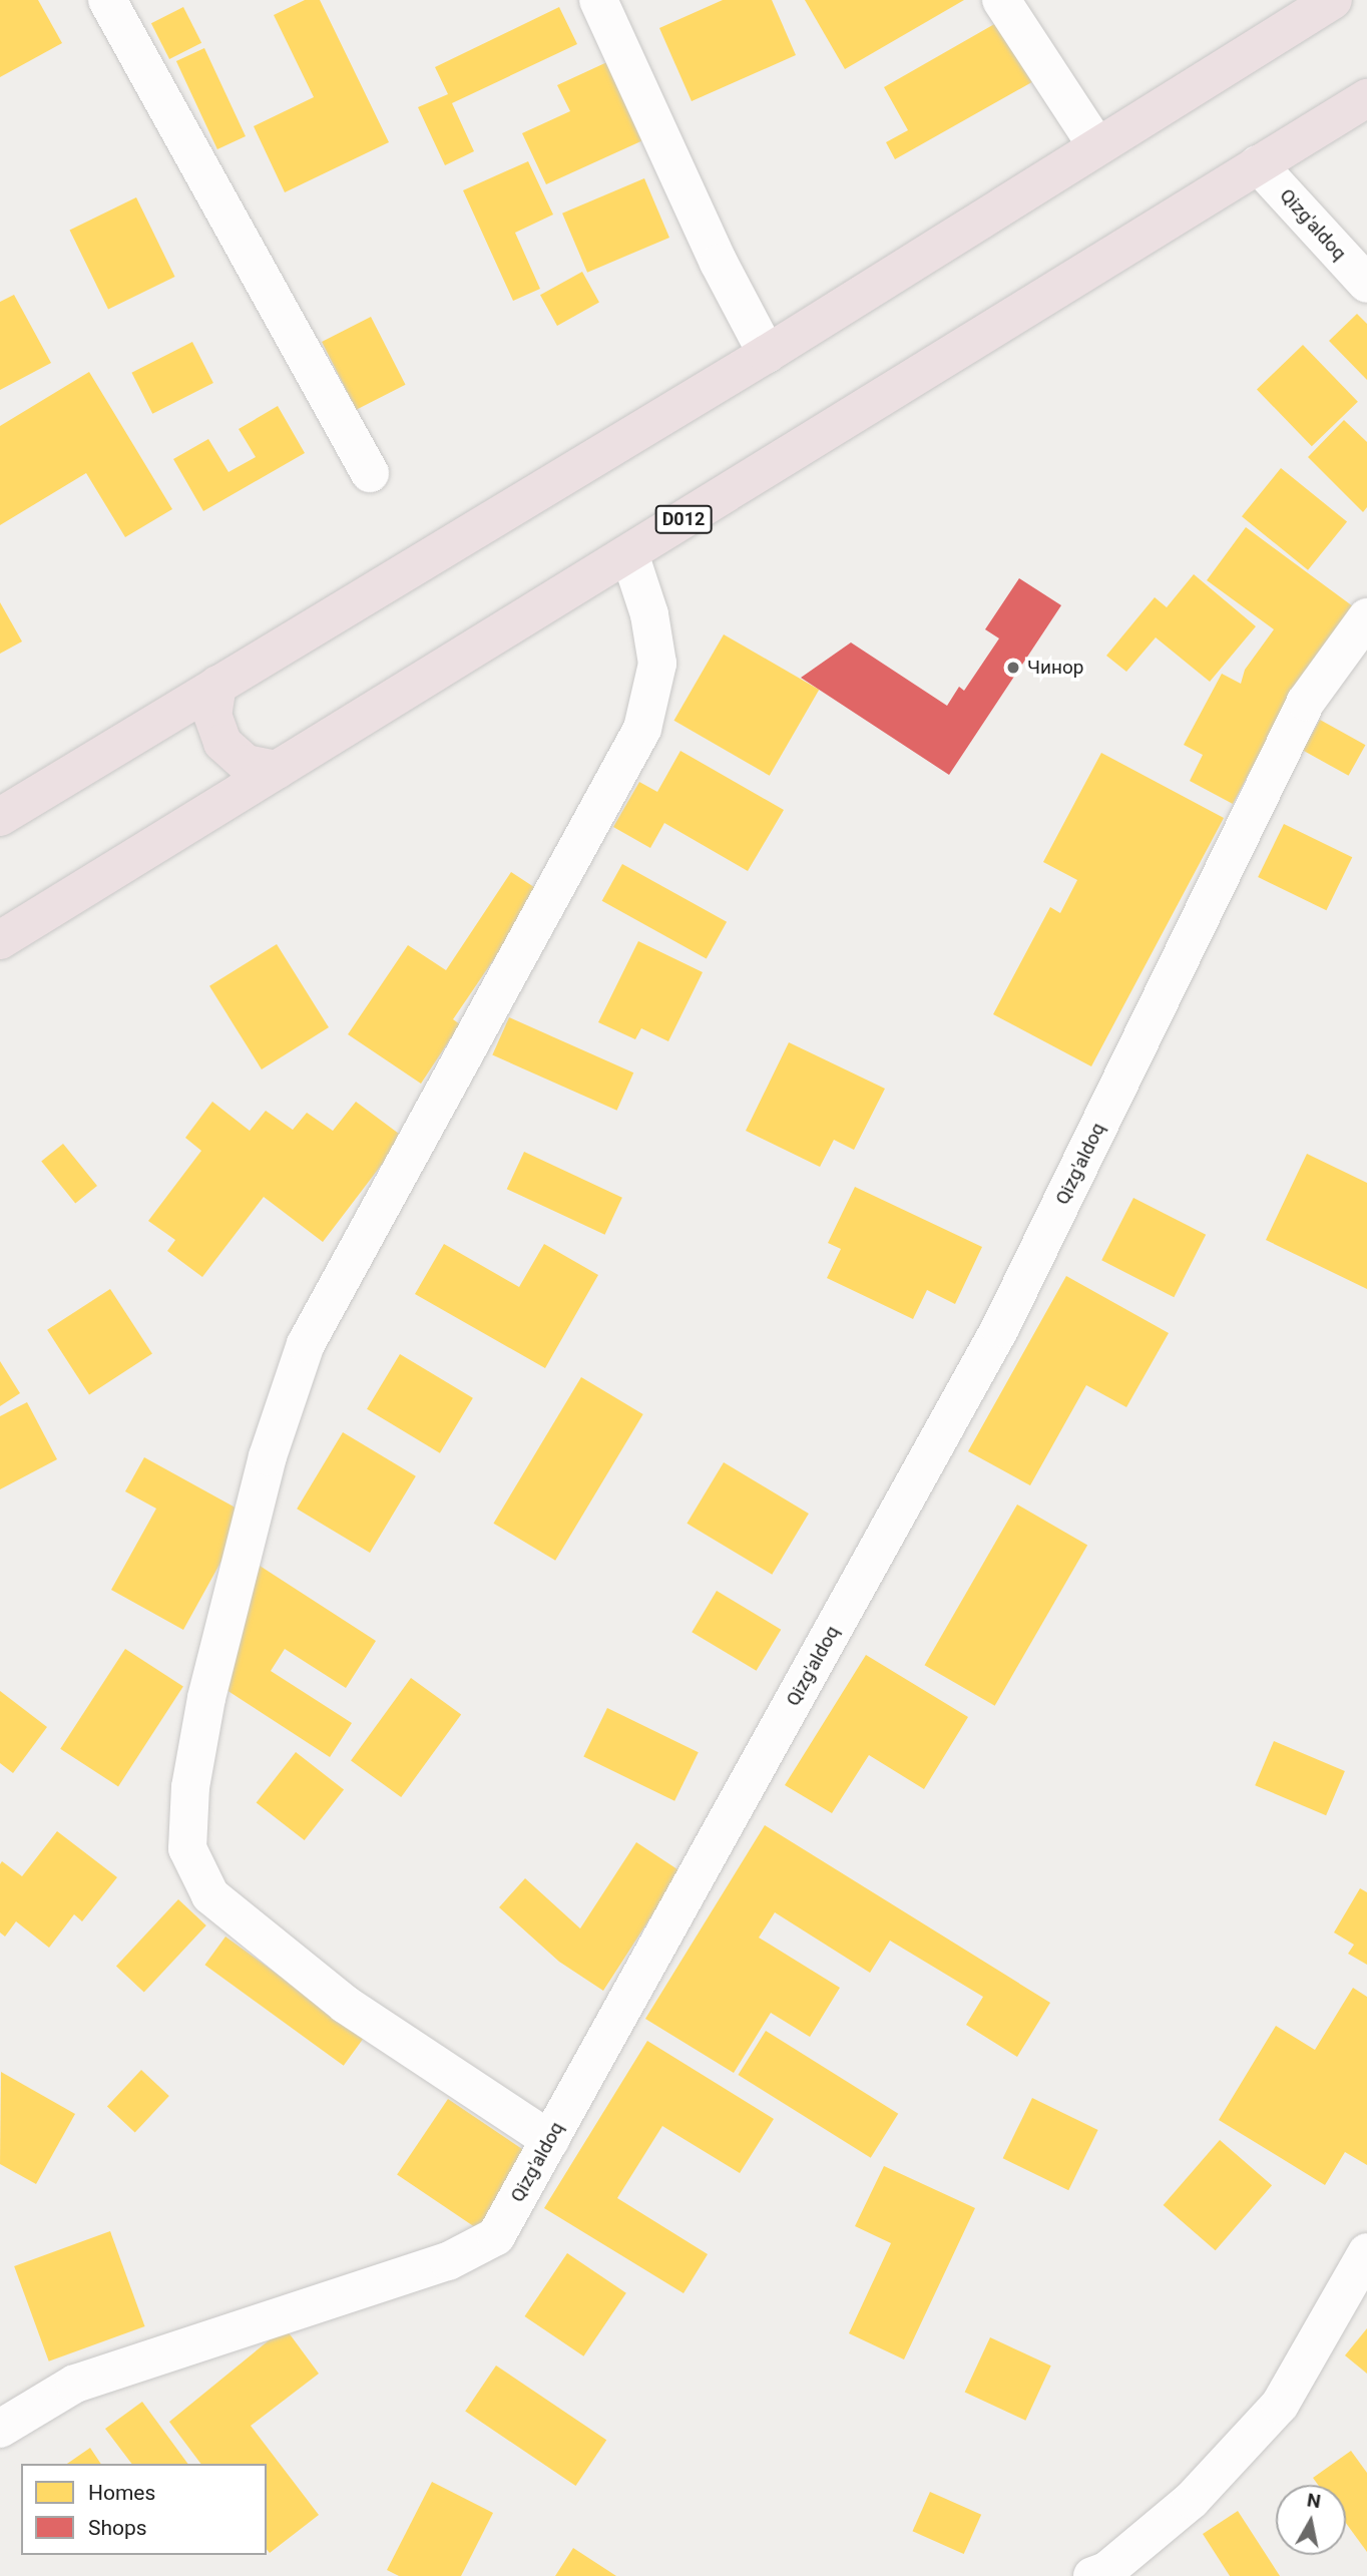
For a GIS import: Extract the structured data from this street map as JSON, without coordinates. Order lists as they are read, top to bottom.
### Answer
{
  "streets": {
    "highway": ["D012"],
    "street": ["Qizg'aldoq"]
  },
  "crossings": [
    ["Qizg'aldoq", "D012"]
  ],
  "places": ["Чинор"],
  "legend": ["Homes", "Shops"],
  "north": "top"
}
